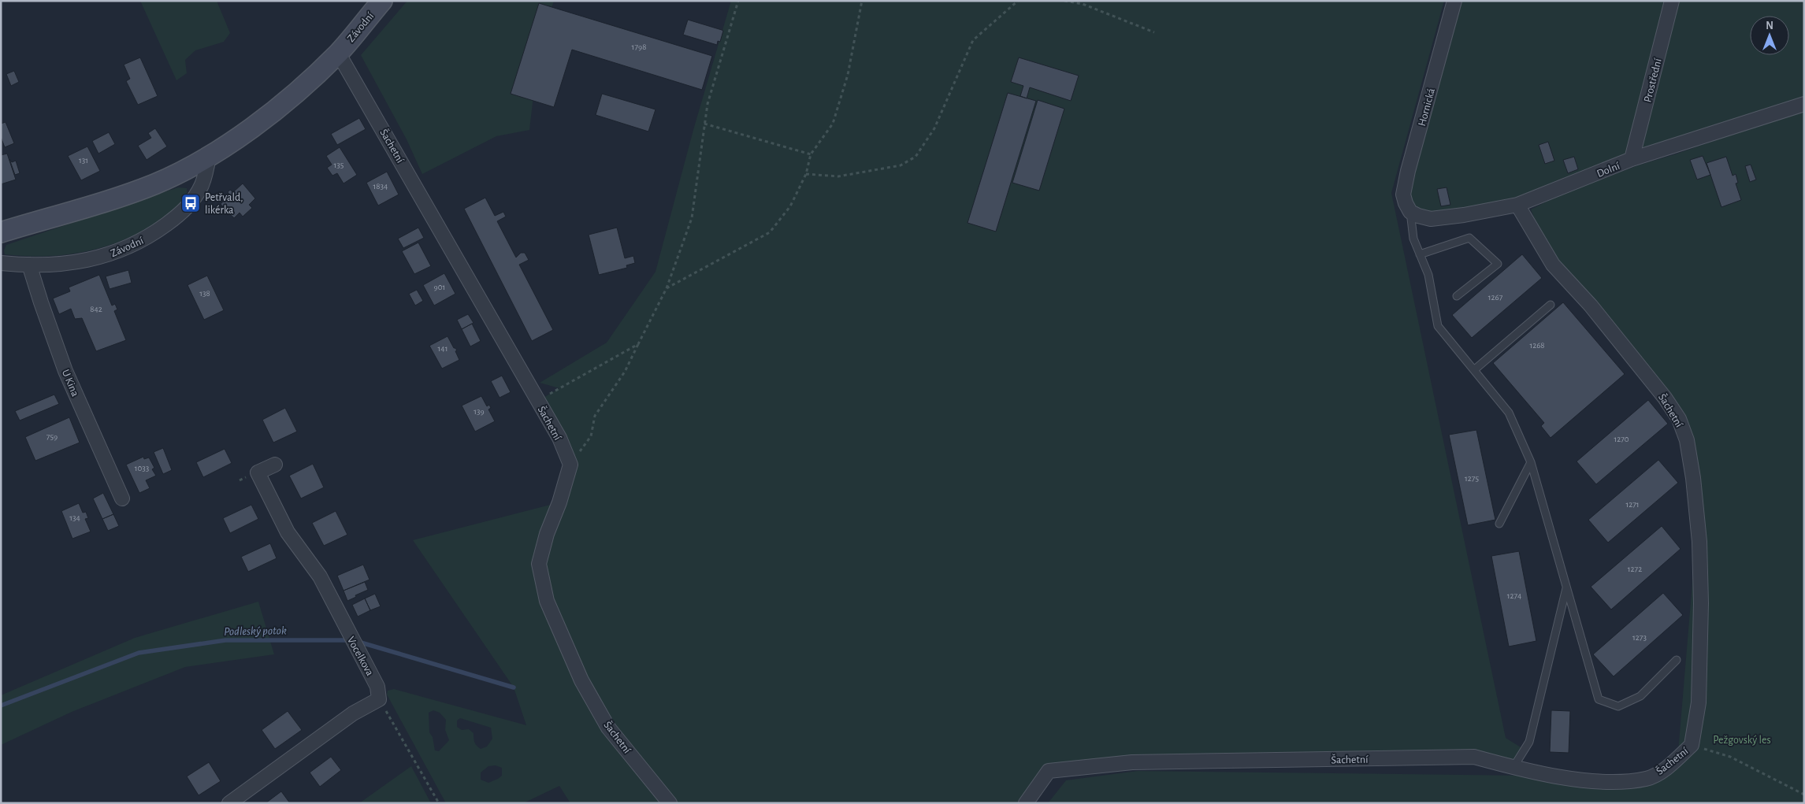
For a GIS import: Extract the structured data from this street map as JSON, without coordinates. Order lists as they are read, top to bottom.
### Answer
{
  "streets": {
    "street": [
      "Závodní",
      "Prostřední",
      "Hornická",
      "Šachetní",
      "Dolní",
      "U Kina",
      "Vocelkova"
    ]
  },
  "crossings": [
    ["Závodní", "Šachetní"],
    ["Závodní", "U Kina"],
    ["Prostřední", "Dolní"],
    ["Hornická", "Dolní"],
    ["Šachetní", "Dolní"]
  ],
  "water": ["Podleský potok"],
  "parks": ["Pežgovský les"],
  "places": {
    "bus stop": ["Petřvald, likérka"]
  },
  "house_numbers": [
    "1798",
    "131",
    "135",
    "1834",
    "901",
    "138",
    "1267",
    "842",
    "1268",
    "141",
    "139",
    "759",
    "1270",
    "1033",
    "1275",
    "1271",
    "134",
    "1272",
    "1274",
    "1273"
  ],
  "north": "top"
}
